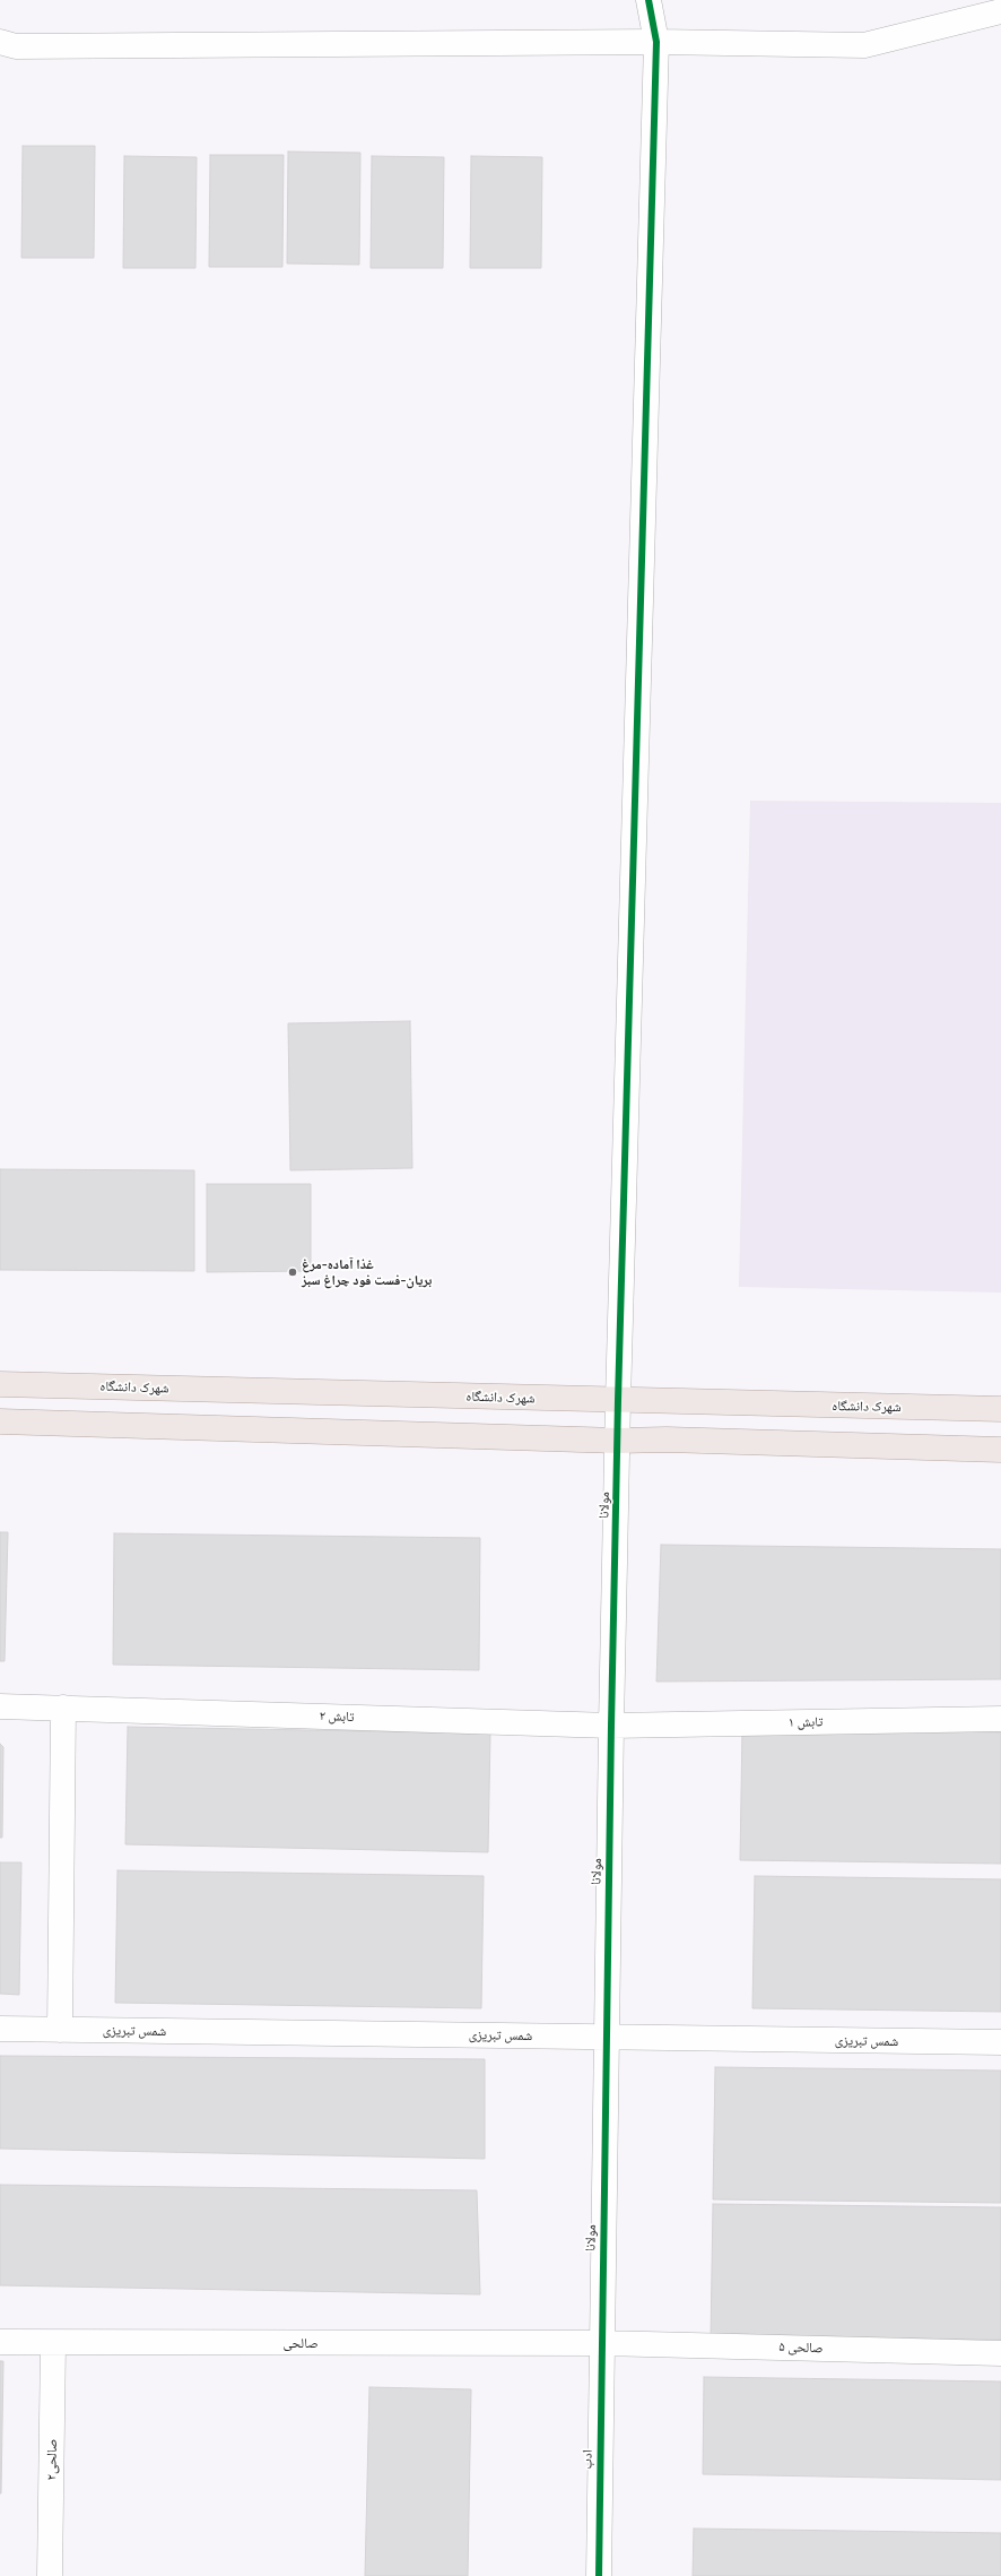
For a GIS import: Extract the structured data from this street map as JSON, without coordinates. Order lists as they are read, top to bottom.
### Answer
{
  "streets": {
    "main road": ["شهرک دانشگاه"],
    "street": [
      "مولانا",
      "تابش ۲",
      "تابش ۱",
      "شمس تبریزی",
      "صالحی",
      "صالحی ۵",
      "صالحی۲",
      "ادب"
    ]
  },
  "crossings": [
    ["شهرک دانشگاه", "مولانا"],
    ["مولانا", "تابش ۲"],
    ["مولانا", "تابش ۱"],
    ["مولانا", "شمس تبریزی"],
    ["مولانا", "صالحی"],
    ["مولانا", "صالحی ۵"],
    ["مولانا", "ادب"],
    ["تابش ۲", "تابش ۱"],
    ["صالحی", "صالحی ۵"],
    ["صالحی", "صالحی۲"],
    ["صالحی", "ادب"],
    ["صالحی ۵", "ادب"]
  ],
  "places": ["غذا آماده-مرغ بریان-فست فود چراغ سبز"]
}
